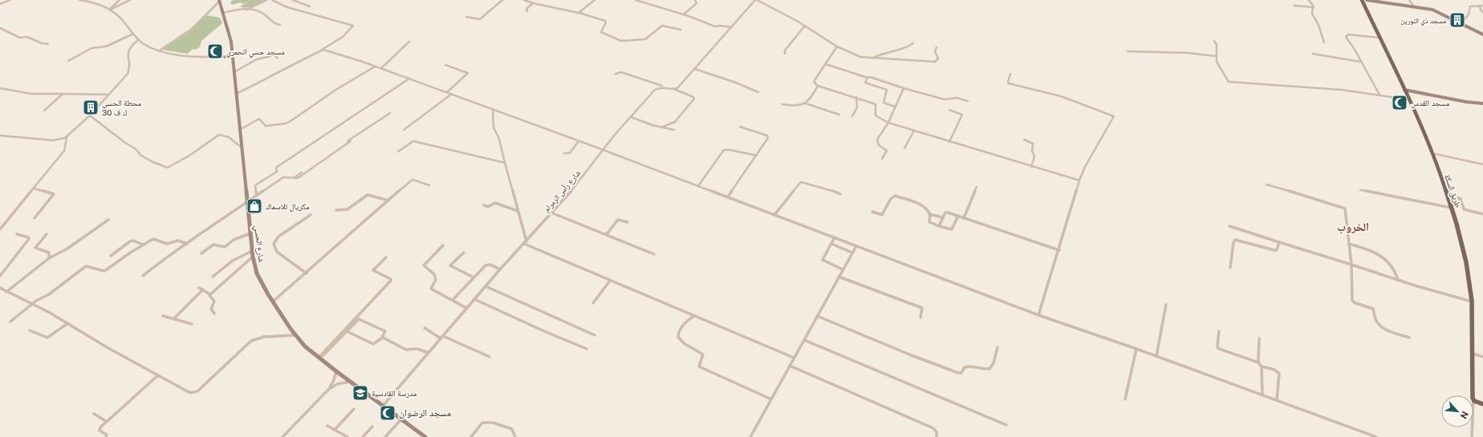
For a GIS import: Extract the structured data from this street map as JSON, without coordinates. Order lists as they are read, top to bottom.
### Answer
{
  "streets": {
    "main road": ["طريق السكة"],
    "street": ["شارع رأس الرمرام", "شارع الحسي"]
  },
  "crossings": [
    ["شارع رأس الرمرام", "شارع الحسي"]
  ],
  "districts": ["الخروب"],
  "places": {
    "building": ["مسجد ذي النورين", "محطة الحسي 30 ك ف"],
    "mosque": ["مسجد حسي الحمري", "مسجد القدس", "مسجد الرضوان"],
    "shop": ["مكريال للاسماك"],
    "school or university": ["مدرسة القادسية"]
  },
  "north": "bottom right"
}
